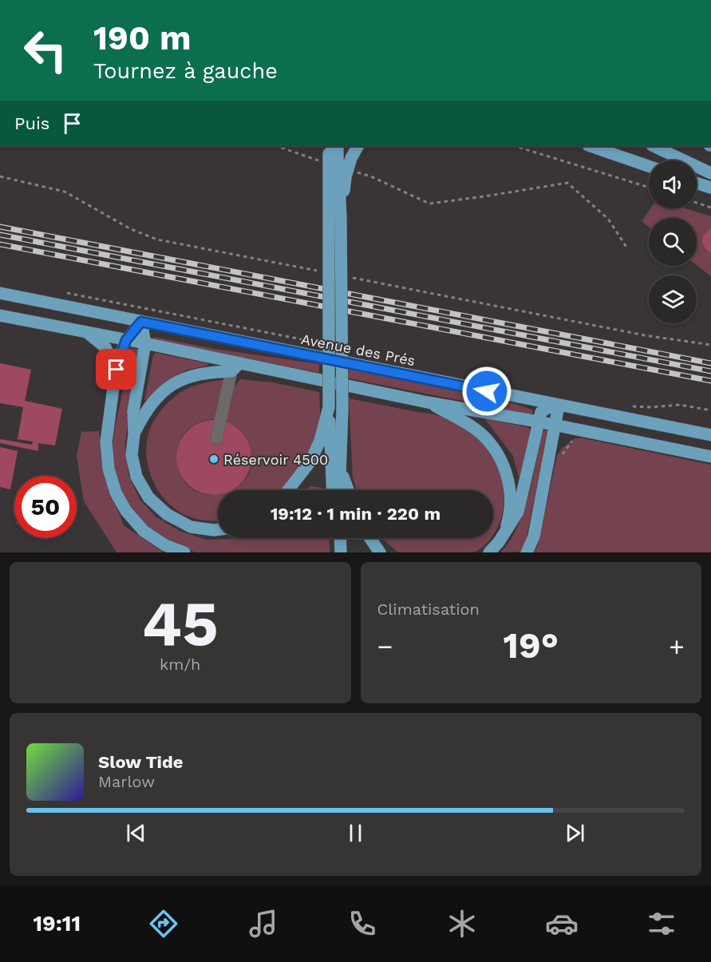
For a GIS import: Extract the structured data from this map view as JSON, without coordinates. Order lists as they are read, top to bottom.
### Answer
{
  "streets": {
    "main road": ["Avenue des Prés"]
  },
  "places": ["Réservoir 4500"],
  "page": {
    "turn": ["190 m", "Tournez à gauche"],
    "then": "Puis",
    "limit": "50",
    "trip": "19:12 · 1 min · 220 m",
    "tile": [
      ["45", "km/h"],
      "Climatisation"
    ],
    "heat": ["−", "19°", "+"],
    "song": ["Slow Tide", "Marlow"],
    "tabs": "19:11"
  }
}
